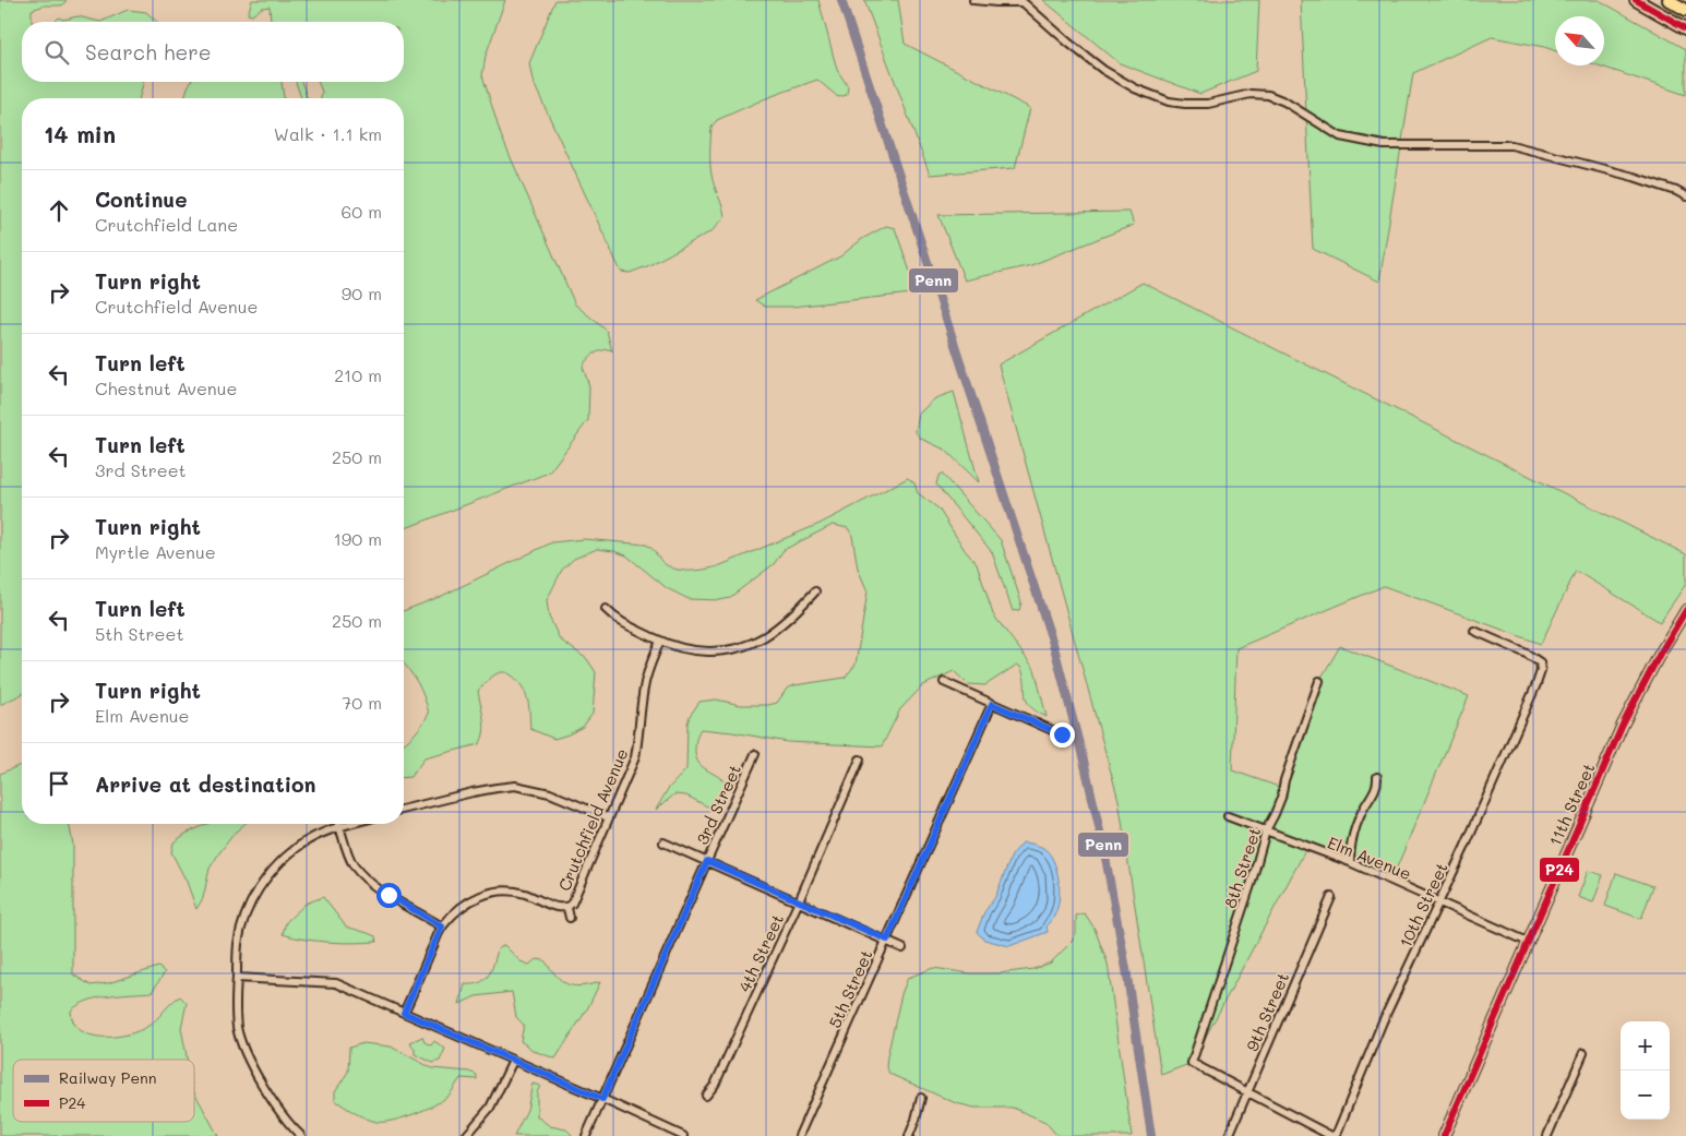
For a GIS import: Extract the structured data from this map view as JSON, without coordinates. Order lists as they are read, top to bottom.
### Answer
{
  "streets": {
    "main road": ["11th Street"],
    "street": [
      "3rd Street",
      "Crutchfield Avenue",
      "Elm Avenue",
      "8th Street",
      "10th Street",
      "4th Street",
      "5th Street",
      "9th Street"
    ]
  },
  "crossings": [
    ["11th Street", "Elm Avenue"],
    ["Elm Avenue", "8th Street"],
    ["Elm Avenue", "10th Street"],
    ["8th Street", "9th Street"]
  ],
  "lines": ["rail line Penn", "transit line P24"],
  "legend": ["Railway Penn", "P24"],
  "north": "top left",
  "page": {
    "search": "Search here",
    "heading": ["14 min", "Walk · 1.1 km"],
    "list": [
      ["Continue", "Crutchfield Lane", "60 m"],
      ["Turn right", "Crutchfield Avenue", "90 m"],
      ["Turn left", "Chestnut Avenue", "210 m"],
      ["Turn left", "3rd Street", "250 m"],
      ["Turn right", "Myrtle Avenue", "190 m"],
      ["Turn left", "5th Street", "250 m"],
      ["Turn right", "Elm Avenue", "70 m"],
      "Arrive at destination"
    ],
    "map_buttons": ["+", "−"]
  }
}
